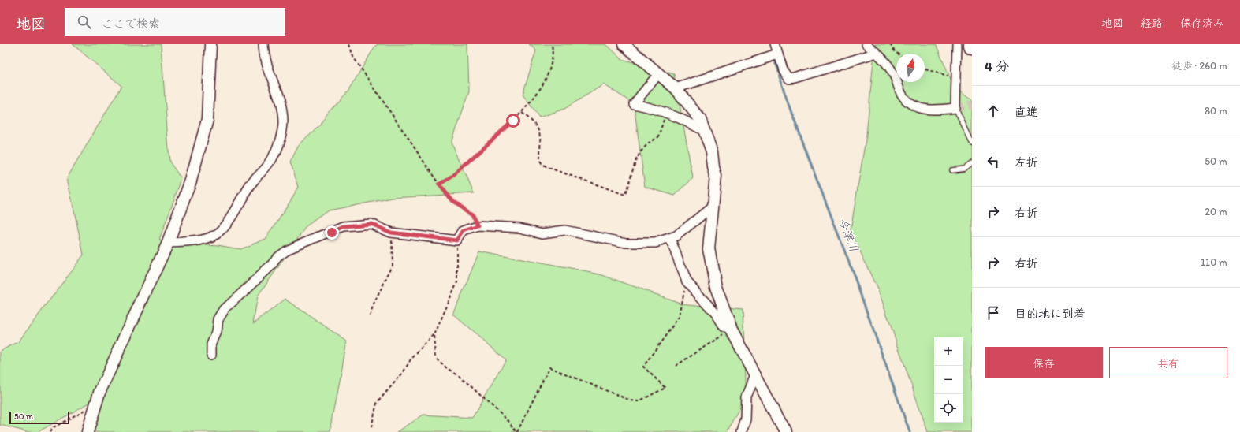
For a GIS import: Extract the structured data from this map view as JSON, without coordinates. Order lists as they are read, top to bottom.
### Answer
{
  "water": ["今津川"],
  "scale_bar": "50 m",
  "north": "top",
  "page": {
    "header": "地図",
    "search": "ここで検索",
    "nav": ["地図", "経路", "保存済み"],
    "heading": ["4 分", "徒歩 · 260 m"],
    "list": [
      ["直進", "80 m"],
      ["左折", "50 m"],
      ["右折", "20 m"],
      ["右折", "110 m"],
      "目的地に到着"
    ],
    "map_buttons": ["+", "−"],
    "buttons": ["保存", "共有"],
    "scale": "50 m"
  }
}
